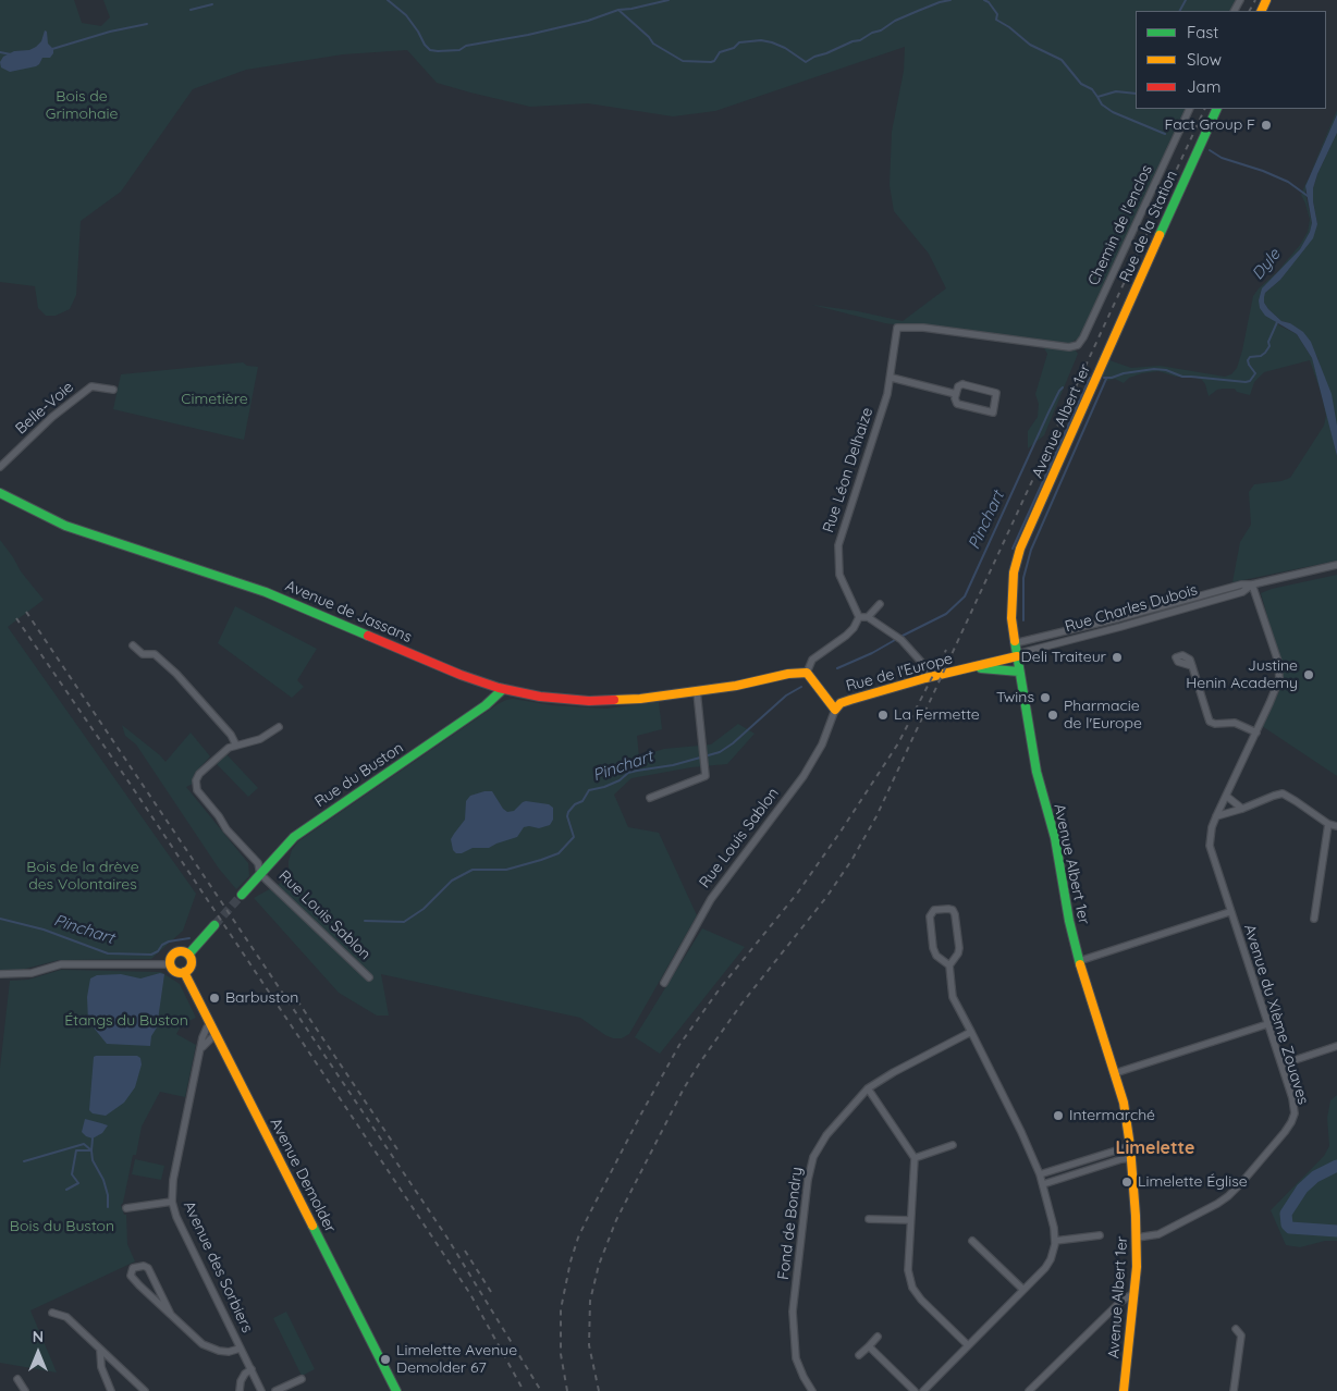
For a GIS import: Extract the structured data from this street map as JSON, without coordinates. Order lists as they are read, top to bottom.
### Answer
{
  "streets": {
    "street": [
      "Chemin de l'enclos",
      "Rue de la Station",
      "Belle-Voie",
      "Avenue Albert 1er",
      "Rue Léon Delhaize",
      "Rue Charles Dubois",
      "Avenue de Jassans",
      "Rue de l'Europe",
      "Rue du Buston",
      "Rue Louis Sablon",
      "Avenue du XIème Zouaves",
      "Avenue Demolder",
      "Fond de Bondry",
      "Avenue des Sorbiers"
    ]
  },
  "crossings": [
    ["Chemin de l'enclos", "Rue Léon Delhaize"],
    ["Rue de la Station", "Avenue Albert 1er"],
    ["Avenue Albert 1er", "Rue Charles Dubois"],
    ["Avenue Albert 1er", "Rue de l'Europe"],
    ["Avenue Albert 1er", "Avenue du XIème Zouaves"],
    ["Rue Charles Dubois", "Rue de l'Europe"],
    ["Rue Charles Dubois", "Avenue du XIème Zouaves"],
    ["Avenue de Jassans", "Rue du Buston"],
    ["Rue de l'Europe", "Rue Louis Sablon"],
    ["Rue du Buston", "Rue Louis Sablon"],
    ["Avenue Demolder", "Avenue des Sorbiers"]
  ],
  "districts": ["Limelette"],
  "water": ["Dyle", "Pinchart"],
  "parks": [
    "Bois de Grimohaie",
    "Cimetière",
    "Bois de la drève des Volontaires",
    "Étangs du Buston",
    "Bois du Buston"
  ],
  "places": [
    "Fact Group F",
    "Deli Traiteur",
    "Justine Henin Academy",
    "Twins",
    "La Fermette",
    "Pharmacie de l'Europe",
    "Barbuston",
    "Intermarché",
    "Limelette Église",
    "Limelette Avenue Demolder 67"
  ],
  "legend": ["Fast", "Slow", "Jam"],
  "north": "top"
}
